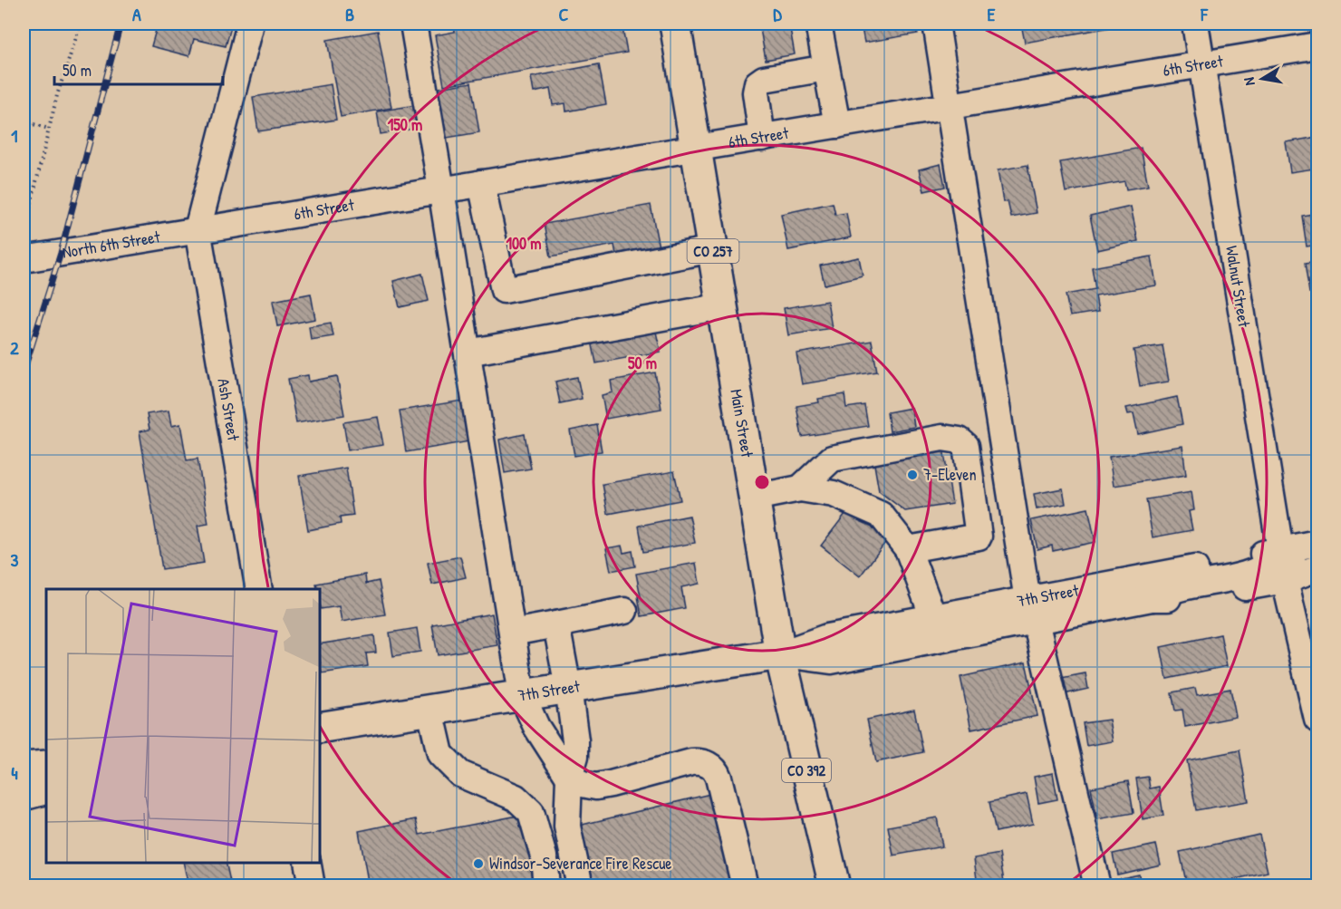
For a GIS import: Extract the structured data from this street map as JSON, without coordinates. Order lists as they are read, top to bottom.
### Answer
{
  "streets": {
    "main road": [
      "CO 257",
      "Main Street",
      "7th Street",
      "CO 392"
    ],
    "street": [
      "6th Street",
      "North 6th Street",
      "Walnut Street",
      "Ash Street"
    ]
  },
  "crossings": [
    ["6th Street", "North 6th Street"],
    ["6th Street", "Walnut Street"],
    ["6th Street", "Ash Street"],
    ["6th Street", "Main Street"],
    ["North 6th Street", "Ash Street"],
    ["Walnut Street", "7th Street"],
    ["Main Street", "7th Street"]
  ],
  "places": ["7-Eleven", "Windsor-Severance Fire Rescue"],
  "scale_bar": "50 m",
  "north": "left",
  "grid": {
    "columns": [
      "A",
      "B",
      "C",
      "D",
      "E",
      "F"
    ],
    "rows": [
      "1",
      "2",
      "3",
      "4"
    ]
  },
  "rings": ["150 m", "100 m", "50 m"]
}
